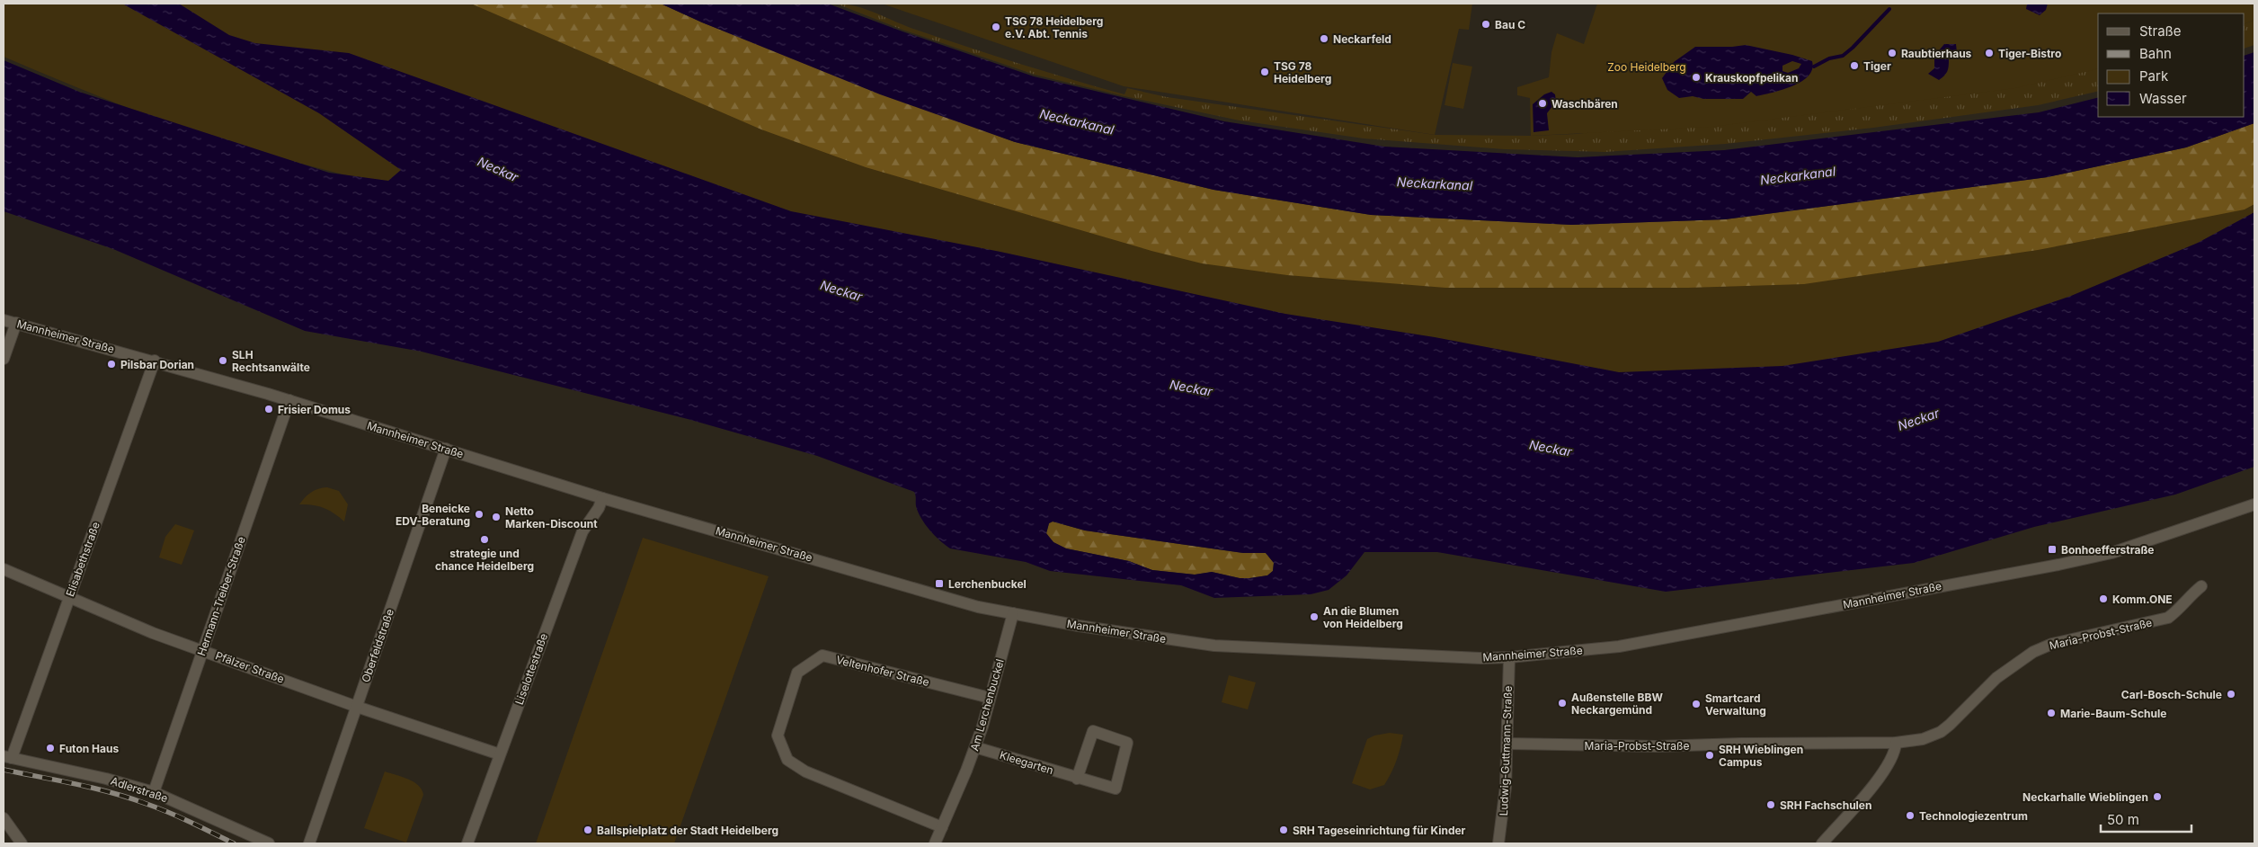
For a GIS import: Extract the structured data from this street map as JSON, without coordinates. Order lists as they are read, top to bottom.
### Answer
{
  "streets": {
    "street": [
      "Mannheimer Straße",
      "Elisabethstraße",
      "Hermann-Treiber-Straße",
      "Maria-Probst-Straße",
      "Oberfeldstraße",
      "Pfälzer Straße",
      "Liselottestraße",
      "Veltenhofer Straße",
      "Am Lerchenbuckel",
      "Ludwig-Guttmann-Straße",
      "Kleegarten",
      "Adlerstraße"
    ]
  },
  "crossings": [
    ["Mannheimer Straße", "Elisabethstraße"],
    ["Mannheimer Straße", "Hermann-Treiber-Straße"],
    ["Mannheimer Straße", "Oberfeldstraße"],
    ["Mannheimer Straße", "Liselottestraße"],
    ["Mannheimer Straße", "Am Lerchenbuckel"],
    ["Mannheimer Straße", "Ludwig-Guttmann-Straße"],
    ["Elisabethstraße", "Pfälzer Straße"],
    ["Elisabethstraße", "Adlerstraße"],
    ["Hermann-Treiber-Straße", "Pfälzer Straße"],
    ["Hermann-Treiber-Straße", "Adlerstraße"],
    ["Maria-Probst-Straße", "Ludwig-Guttmann-Straße"],
    ["Oberfeldstraße", "Pfälzer Straße"],
    ["Pfälzer Straße", "Liselottestraße"],
    ["Veltenhofer Straße", "Am Lerchenbuckel"],
    ["Am Lerchenbuckel", "Kleegarten"]
  ],
  "water": ["Neckarkanal", "Neckar"],
  "parks": ["Zoo Heidelberg"],
  "places": {
    "other": [
      "Bau C",
      "TSG 78 Heidelberg e.V. Abt. Tennis",
      "Neckarfeld",
      "Raubtierhaus",
      "Tiger-Bistro",
      "Tiger",
      "TSG 78 Heidelberg",
      "Krauskopfpelikan",
      "Waschbären",
      "SLH Rechtsanwälte",
      "Pilsbar Dorian",
      "Frisier Domus",
      "Beneicke EDV-Beratung",
      "Netto Marken-Discount",
      "strategie und chance Heidelberg",
      "Komm.ONE",
      "An die Blumen von Heidelberg",
      "Carl-Bosch-Schule",
      "Außenstelle BBW Neckargemünd",
      "Smartcard Verwaltung",
      "Marie-Baum-Schule",
      "Futon Haus",
      "SRH Wieblingen Campus",
      "Neckarhalle Wieblingen",
      "SRH Fachschulen",
      "Technologiezentrum",
      "Ballspielplatz der Stadt Heidelberg",
      "SRH Tageseinrichtung für Kinder"
    ],
    "transit": ["Bonhoefferstraße", "Lerchenbuckel"]
  },
  "legend": [
    "Straße",
    "Bahn",
    "Park",
    "Wasser"
  ],
  "scale_bar": "50 m"
}
